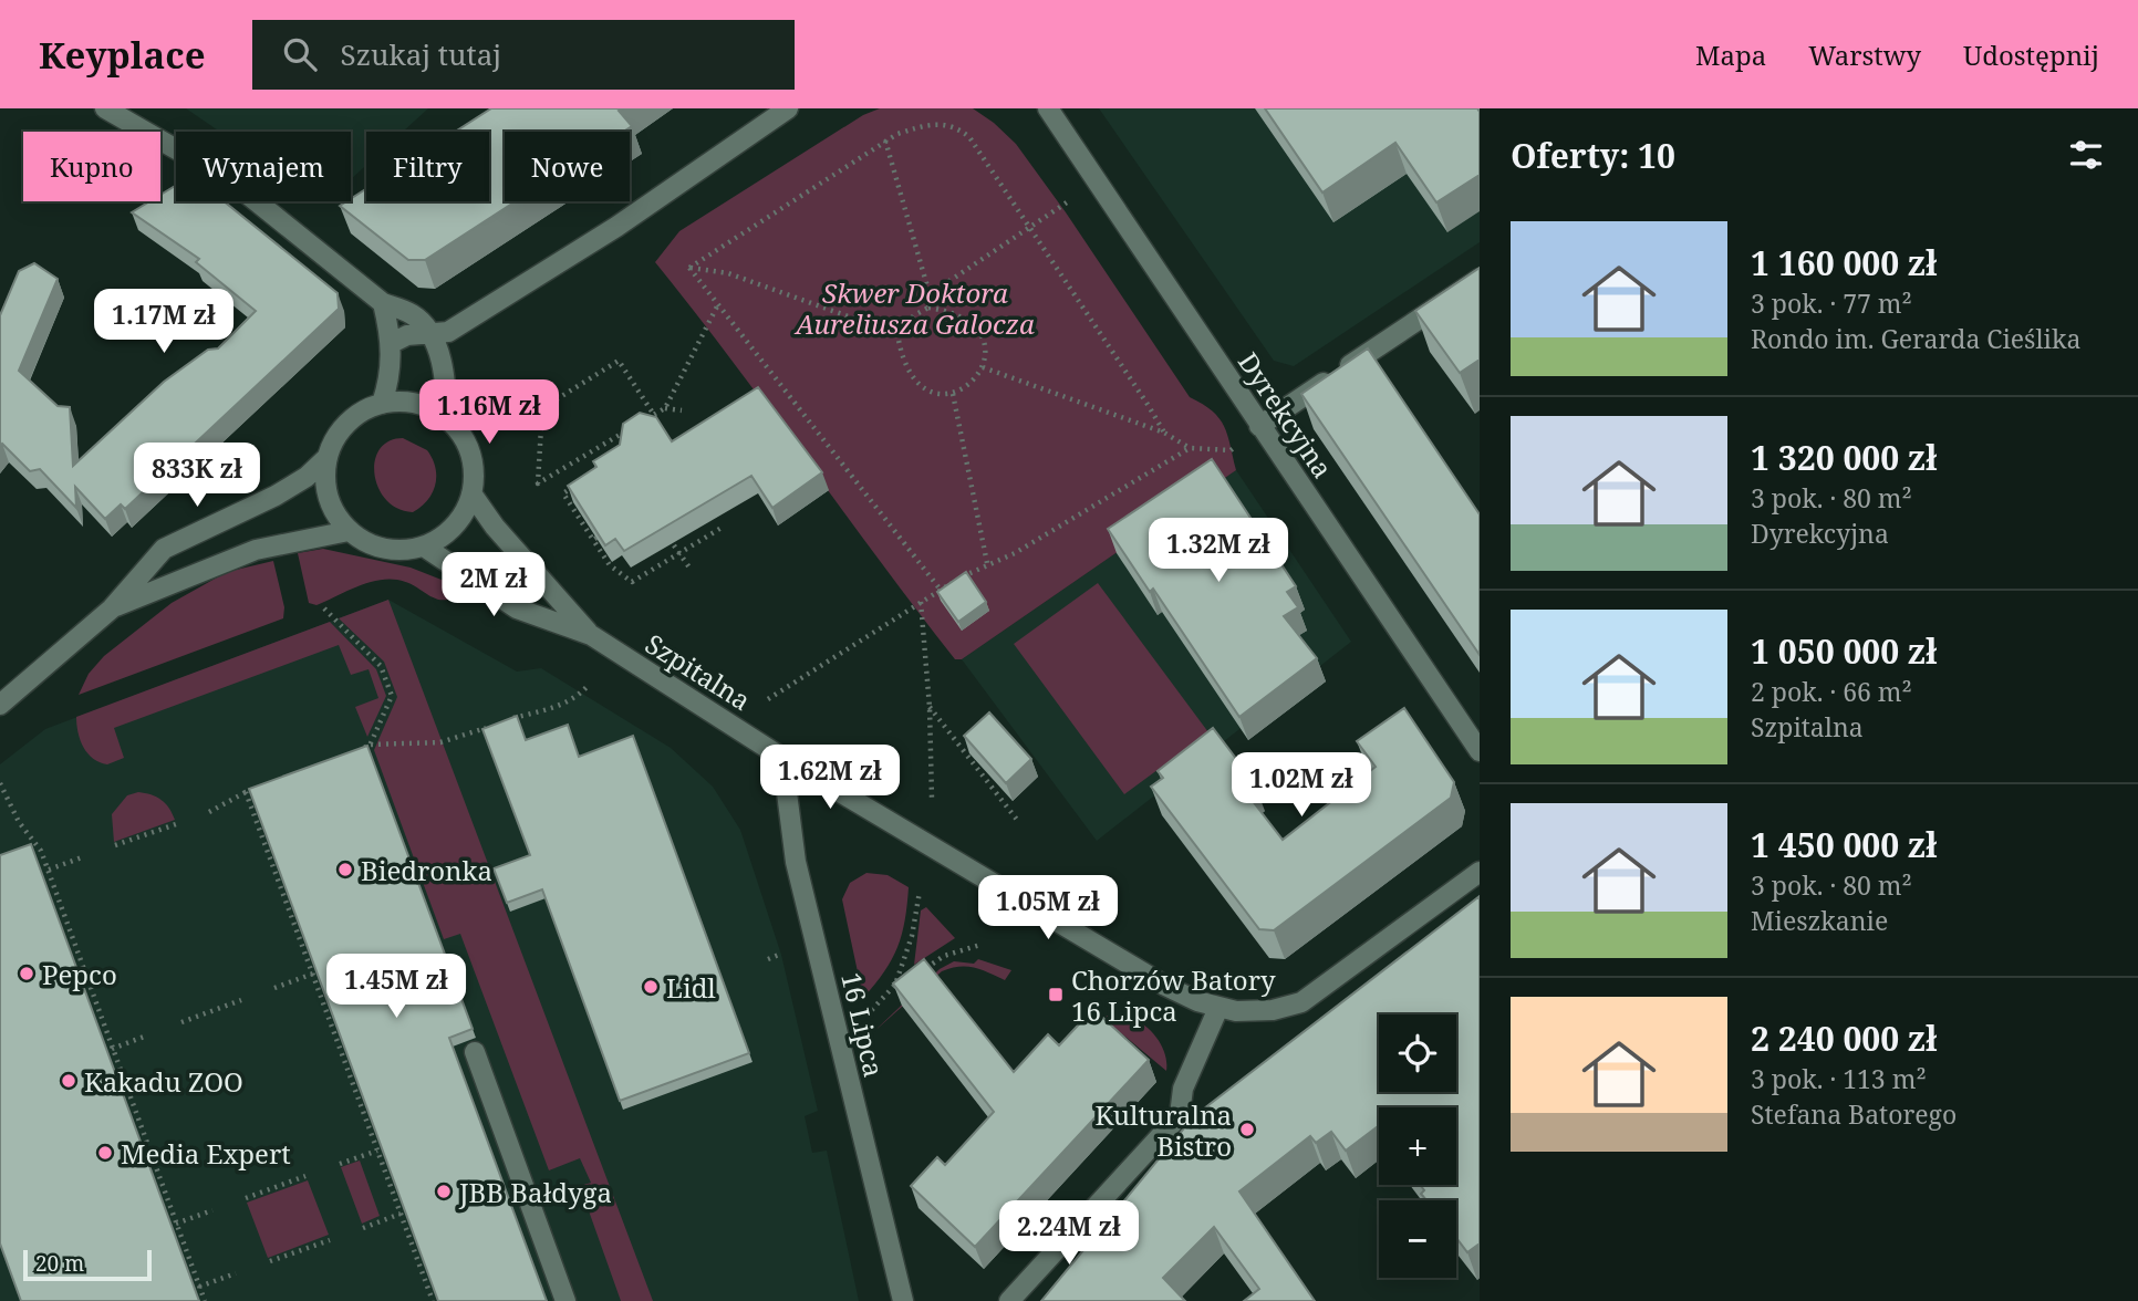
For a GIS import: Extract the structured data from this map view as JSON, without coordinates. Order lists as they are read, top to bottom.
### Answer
{
  "streets": {
    "street": ["Dyrekcyjna", "Szpitalna", "16 Lipca"]
  },
  "crossings": [
    ["Szpitalna", "16 Lipca"]
  ],
  "parks": ["Skwer Doktora Aureliusza Galocza"],
  "places": {
    "other": [
      "Biedronka",
      "Pepco",
      "Lidl",
      "Kakadu ZOO",
      "Kulturalna Bistro",
      "Media Expert",
      "JBB Bałdyga"
    ],
    "transit": ["Chorzów Batory 16 Lipca"]
  },
  "scale_bar": "20 m",
  "page": {
    "header": "Keyplace",
    "search": "Szukaj tutaj",
    "nav": ["Mapa", "Warstwy", "Udostępnij"],
    "heading": "Oferty: 10",
    "chip": [
      "Kupno",
      "Wynajem",
      "Filtry",
      "Nowe"
    ],
    "list": [
      {
        "name": "1 160 000 zł",
        "note": "3 pok. · 77 m² · Rondo im. Gerarda Cieślika"
      },
      {
        "name": "1 320 000 zł",
        "note": "3 pok. · 80 m² · Dyrekcyjna"
      },
      {
        "name": "1 050 000 zł",
        "note": "2 pok. · 66 m² · Szpitalna"
      },
      {
        "name": "1 450 000 zł",
        "note": "3 pok. · 80 m² · Mieszkanie"
      },
      {
        "name": "2 240 000 zł",
        "note": "3 pok. · 113 m² · Stefana Batorego"
      }
    ],
    "price": [
      "1.17M zł",
      "1.16M zł",
      "833K zł",
      "1.32M zł",
      "2M zł",
      "1.62M zł",
      "1.02M zł",
      "1.05M zł",
      "1.45M zł",
      "2.24M zł"
    ],
    "map_buttons": ["+", "−"],
    "scale": "20 m"
  }
}
